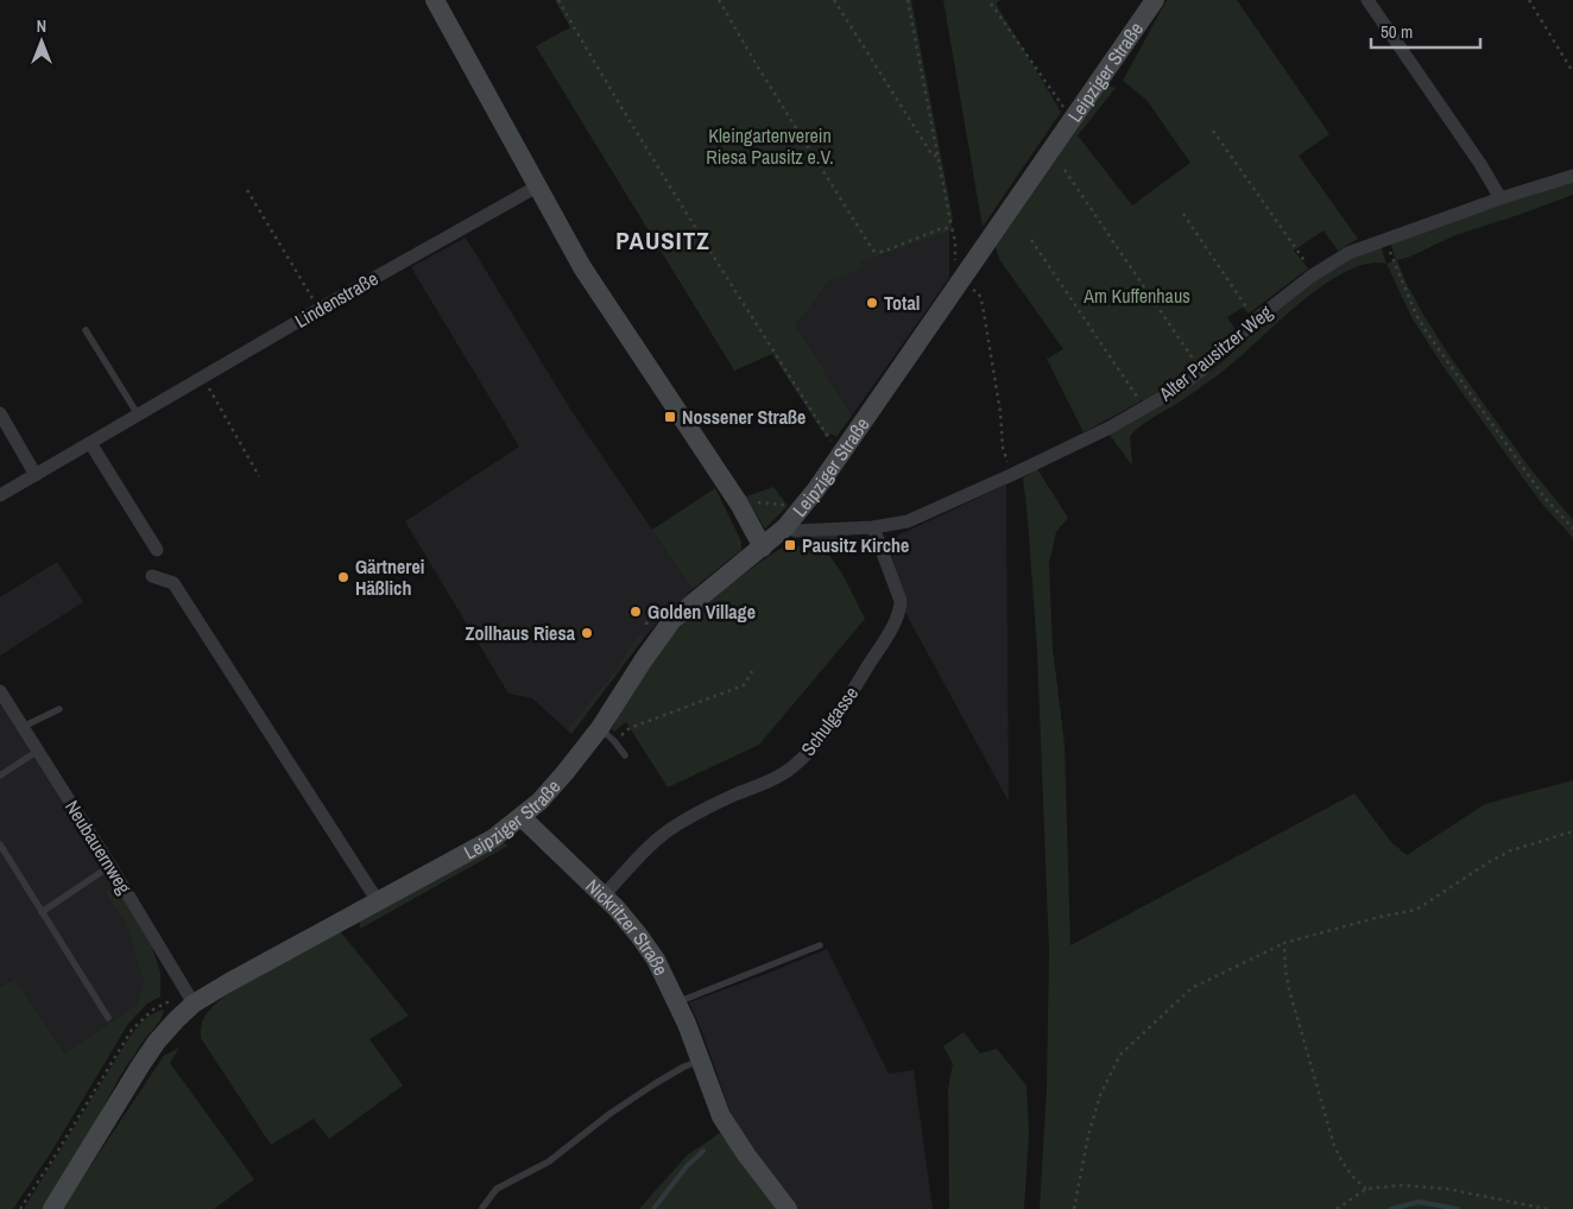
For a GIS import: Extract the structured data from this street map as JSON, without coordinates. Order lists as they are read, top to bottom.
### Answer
{
  "streets": {
    "street": [
      "Leipziger Straße",
      "Lindenstraße",
      "Alter Pausitzer Weg",
      "Schulgasse",
      "Neubauernweg",
      "Nickritzer Straße"
    ]
  },
  "crossings": [
    ["Leipziger Straße", "Alter Pausitzer Weg"],
    ["Leipziger Straße", "Neubauernweg"],
    ["Leipziger Straße", "Nickritzer Straße"],
    ["Alter Pausitzer Weg", "Schulgasse"],
    ["Schulgasse", "Nickritzer Straße"]
  ],
  "districts": ["PAUSITZ"],
  "parks": ["Kleingartenverein Riesa Pausitz e.V.", "Am Kuffenhaus"],
  "places": {
    "other": [
      "Total",
      "Gärtnerei Häßlich",
      "Golden Village",
      "Zollhaus Riesa"
    ],
    "transit": ["Nossener Straße", "Pausitz Kirche"]
  },
  "scale_bar": "50 m",
  "north": "top"
}
